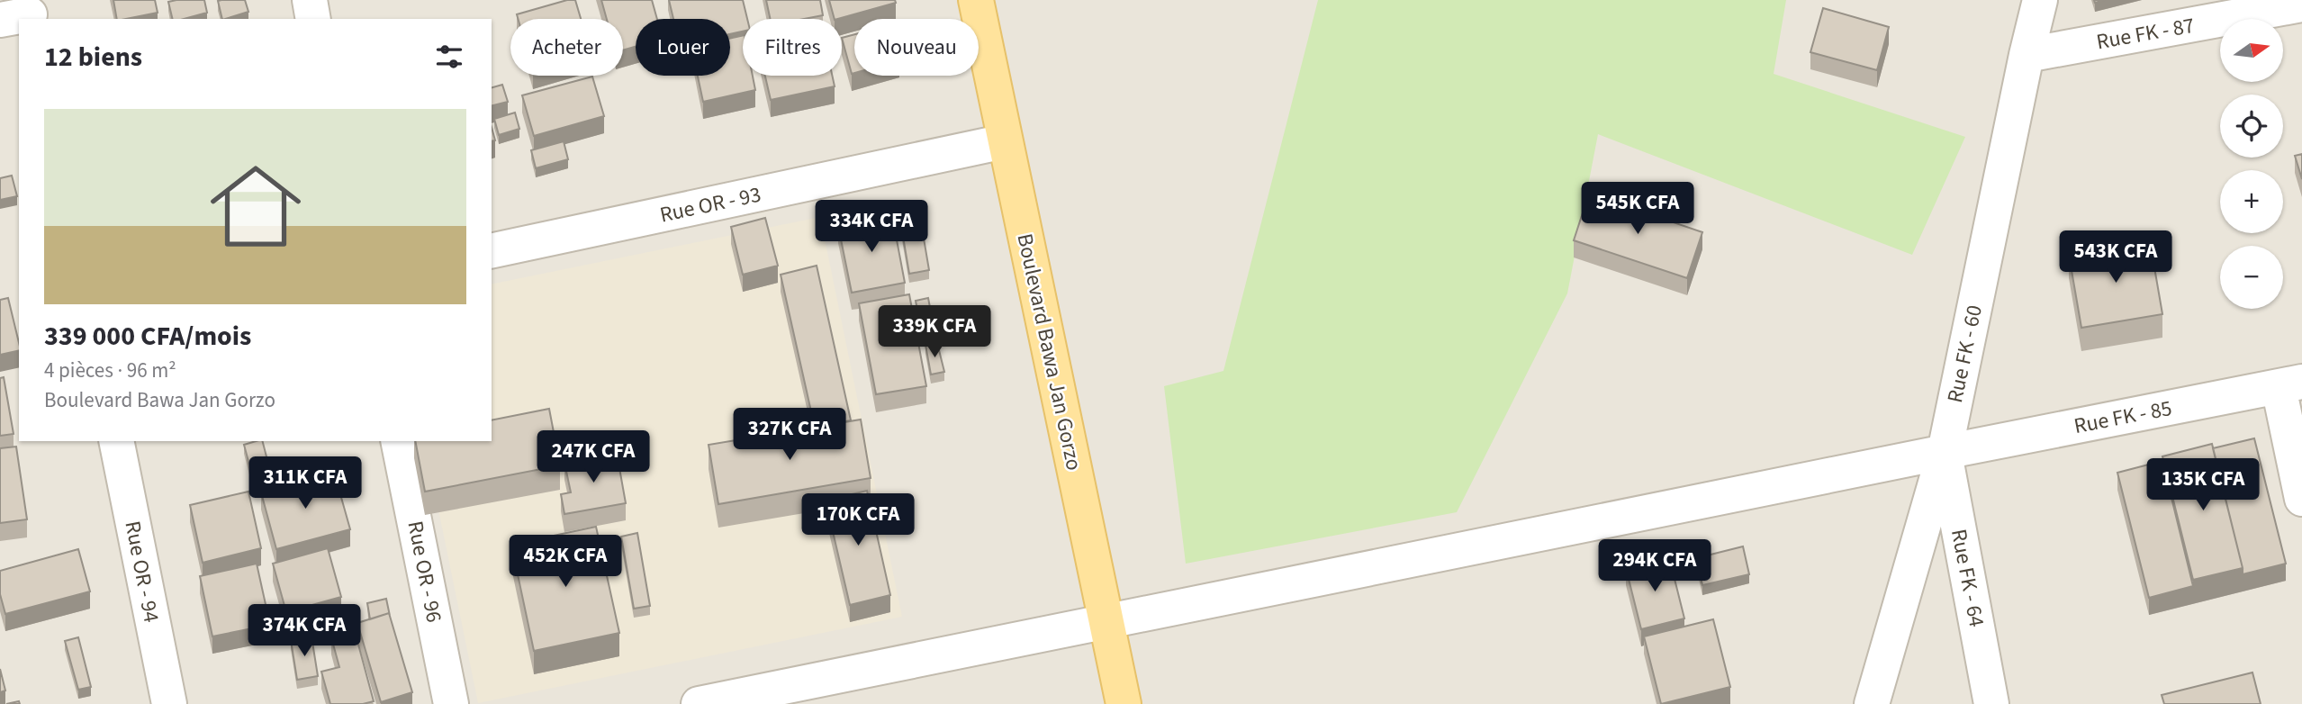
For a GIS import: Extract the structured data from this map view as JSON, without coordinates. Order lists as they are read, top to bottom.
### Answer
{
  "streets": {
    "main road": ["Boulevard Bawa Jan Gorzo"],
    "street": [
      "Rue FK - 87",
      "Rue OR - 93",
      "Rue FK - 60",
      "Rue FK - 85",
      "Rue OR - 94",
      "Rue OR - 96",
      "Rue FK - 64"
    ]
  },
  "crossings": [
    ["Rue FK - 87", "Rue FK - 60"],
    ["Rue OR - 93", "Boulevard Bawa Jan Gorzo"],
    ["Boulevard Bawa Jan Gorzo", "Rue FK - 85"],
    ["Rue FK - 60", "Rue FK - 85"],
    ["Rue FK - 60", "Rue FK - 64"],
    ["Rue FK - 85", "Rue FK - 64"]
  ],
  "north": "right",
  "page": {
    "map_buttons": ["+", "−"],
    "chip": [
      "Acheter",
      "Louer",
      "Filtres",
      "Nouveau"
    ],
    "heading": "12 biens",
    "list": [
      {
        "name": "339 000 CFA/mois",
        "note": "4 pièces · 96 m² · Boulevard Bawa Jan Gorzo"
      }
    ],
    "price": [
      "545K CFA",
      "334K CFA",
      "543K CFA",
      "339K CFA",
      "327K CFA",
      "247K CFA",
      "311K CFA",
      "135K CFA",
      "170K CFA",
      "452K CFA",
      "294K CFA",
      "374K CFA"
    ]
  }
}
